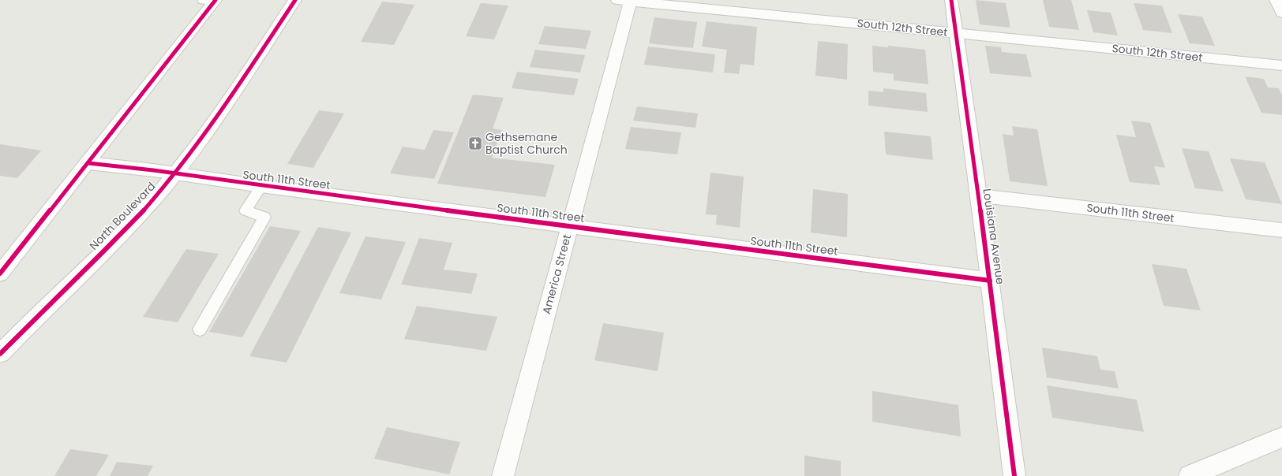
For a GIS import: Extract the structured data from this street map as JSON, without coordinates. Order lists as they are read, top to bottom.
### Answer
{
  "streets": {
    "street": [
      "South 12th Street",
      "South 11th Street",
      "North Boulevard",
      "Louisiana Avenue",
      "America Street"
    ]
  },
  "crossings": [
    ["South 12th Street", "Louisiana Avenue"],
    ["South 12th Street", "America Street"],
    ["South 11th Street", "North Boulevard"],
    ["South 11th Street", "Louisiana Avenue"],
    ["South 11th Street", "America Street"]
  ],
  "places": {
    "church": ["Gethsemane Baptist Church"]
  }
}
